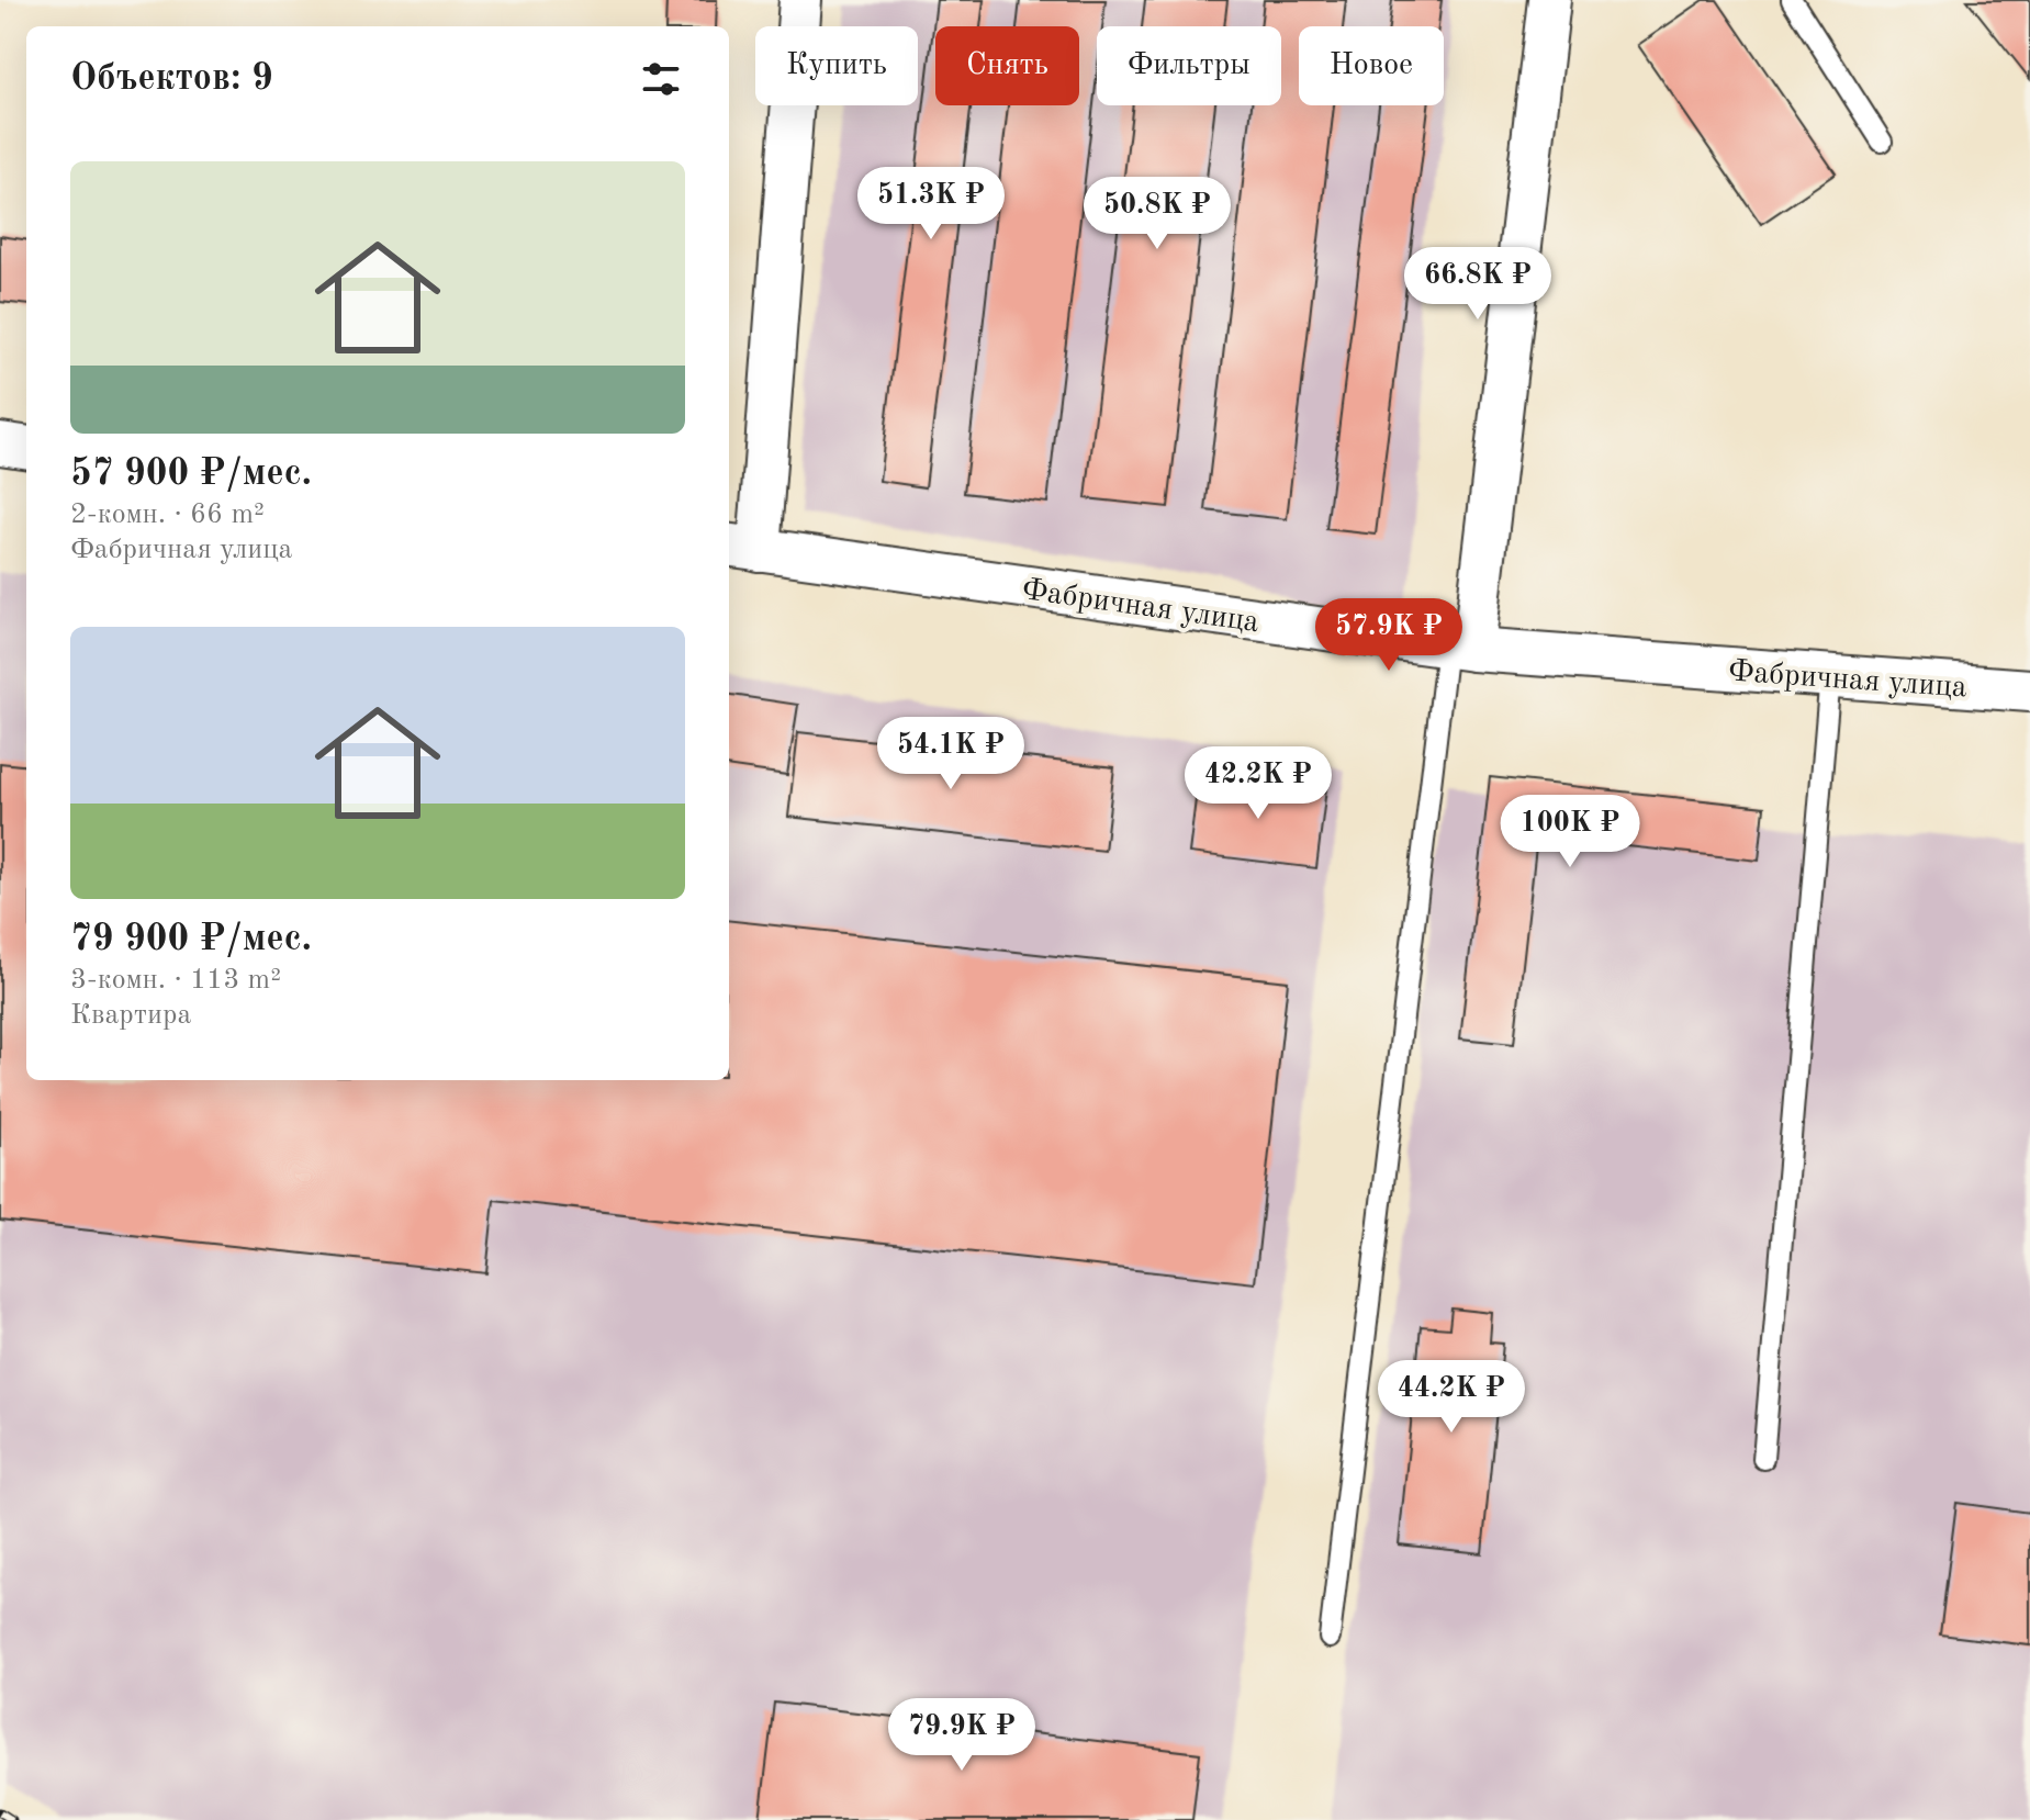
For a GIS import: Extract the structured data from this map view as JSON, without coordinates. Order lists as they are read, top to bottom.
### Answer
{
  "streets": {
    "street": ["Фабричная улица"]
  },
  "page": {
    "chip": [
      "Купить",
      "Снять",
      "Фильтры",
      "Новое"
    ],
    "heading": "Объектов: 9",
    "list": [
      {
        "name": "57 900 ₽/мес.",
        "note": "2-комн. · 66 m² · Фабричная улица"
      },
      {
        "name": "79 900 ₽/мес.",
        "note": "3-комн. · 113 m² · Квартира"
      }
    ],
    "price": [
      "51.3K ₽",
      "50.8K ₽",
      "66.8K ₽",
      "57.9K ₽",
      "54.1K ₽",
      "42.2K ₽",
      "100K ₽",
      "44.2K ₽",
      "79.9K ₽"
    ]
  }
}
